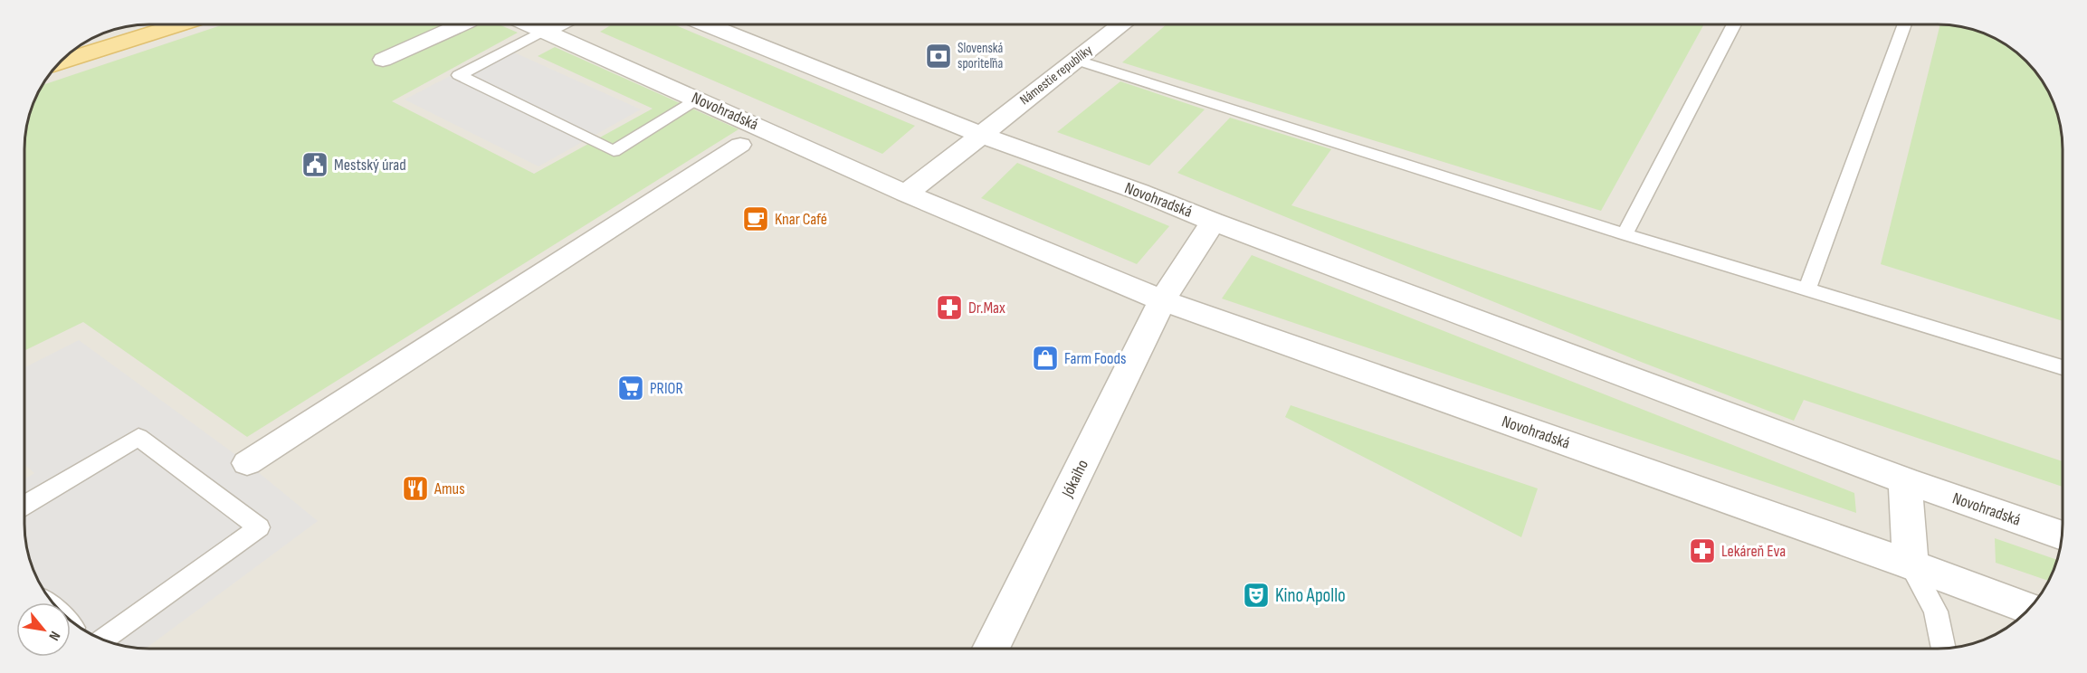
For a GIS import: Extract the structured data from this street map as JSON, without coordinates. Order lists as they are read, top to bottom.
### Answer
{
  "streets": {
    "street": ["Námestie republiky", "Novohradská", "Jókaiho"]
  },
  "crossings": [
    ["Námestie republiky", "Novohradská"],
    ["Novohradská", "Jókaiho"]
  ],
  "places": {
    "bank": ["Slovenská sporiteľňa"],
    "public building": ["Mestský úrad"],
    "cafe": ["Knar Café"],
    "pharmacy": ["Dr.Max", "Lekáreň Eva"],
    "shop": ["Farm Foods"],
    "supermarket": ["PRIOR"],
    "restaurant": ["Amus"],
    "theatre": ["Kino Apollo"]
  },
  "north": "bottom right"
}
